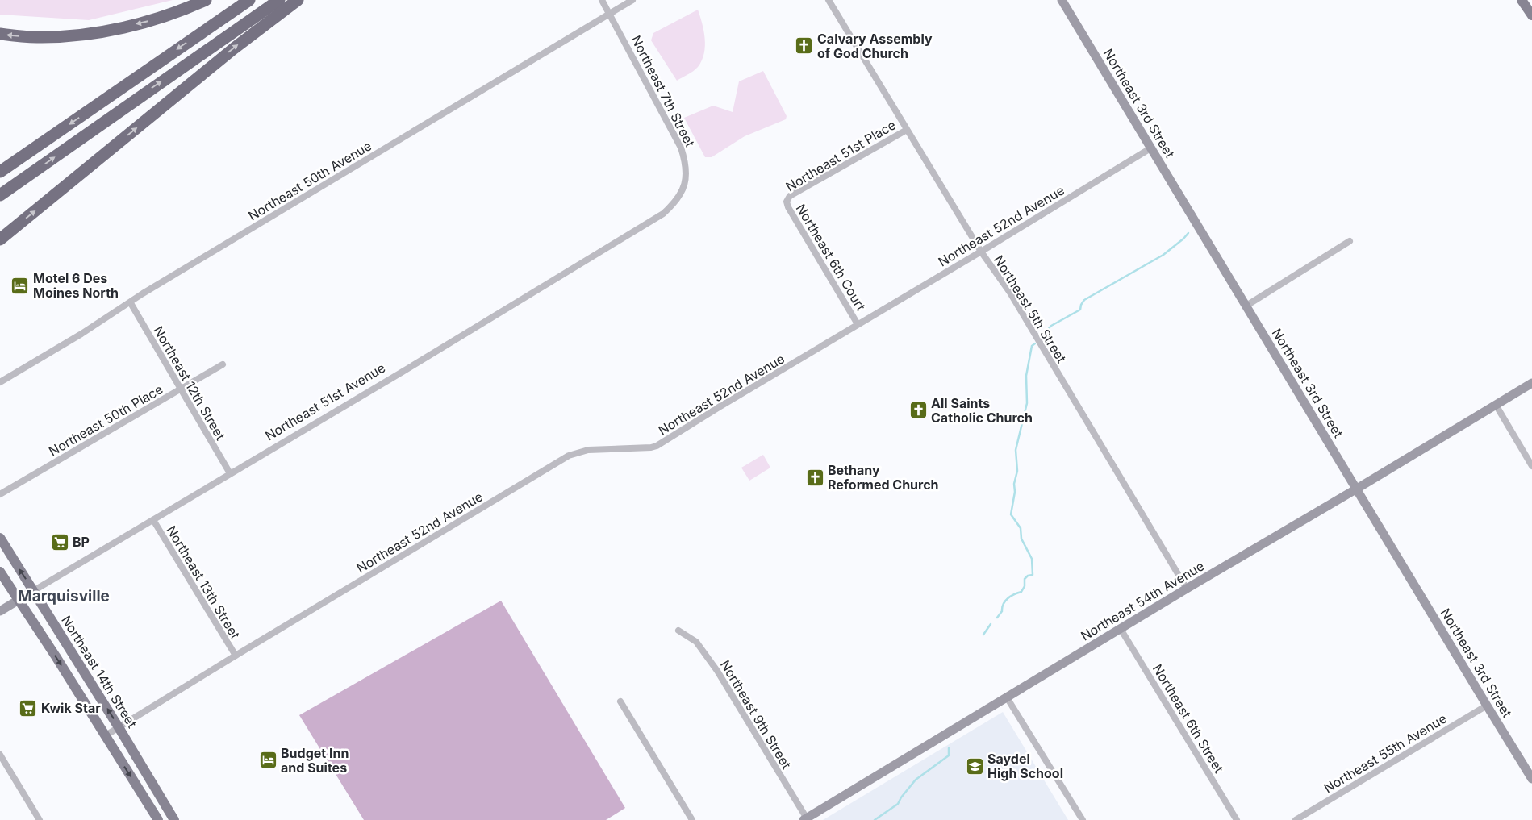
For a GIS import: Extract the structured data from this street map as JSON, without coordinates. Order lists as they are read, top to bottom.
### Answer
{
  "streets": {
    "main road": ["Northeast 14th Street"],
    "street": [
      "Northeast 7th Street",
      "Northeast 3rd Street",
      "Northeast 51st Place",
      "Northeast 50th Avenue",
      "Northeast 52nd Avenue",
      "Northeast 6th Court",
      "Northeast 5th Street",
      "Northeast 12th Street",
      "Northeast 51st Avenue",
      "Northeast 50th Place",
      "Northeast 13th Street",
      "Northeast 54th Avenue",
      "Northeast 9th Street",
      "Northeast 6th Street",
      "Northeast 55th Avenue"
    ]
  },
  "crossings": [
    ["Northeast 7th Street", "Northeast 50th Avenue"],
    ["Northeast 7th Street", "Northeast 51st Avenue"],
    ["Northeast 3rd Street", "Northeast 52nd Avenue"],
    ["Northeast 3rd Street", "Northeast 54th Avenue"],
    ["Northeast 3rd Street", "Northeast 55th Avenue"],
    ["Northeast 51st Place", "Northeast 6th Court"],
    ["Northeast 51st Place", "Northeast 5th Street"],
    ["Northeast 50th Avenue", "Northeast 12th Street"],
    ["Northeast 52nd Avenue", "Northeast 6th Court"],
    ["Northeast 52nd Avenue", "Northeast 5th Street"],
    ["Northeast 52nd Avenue", "Northeast 13th Street"],
    ["Northeast 52nd Avenue", "Northeast 14th Street"],
    ["Northeast 5th Street", "Northeast 54th Avenue"],
    ["Northeast 12th Street", "Northeast 51st Avenue"],
    ["Northeast 12th Street", "Northeast 50th Place"],
    ["Northeast 51st Avenue", "Northeast 13th Street"],
    ["Northeast 51st Avenue", "Northeast 14th Street"],
    ["Northeast 54th Avenue", "Northeast 9th Street"],
    ["Northeast 54th Avenue", "Northeast 6th Street"]
  ],
  "districts": ["Marquisville"],
  "places": {
    "church": ["Calvary Assembly of God Church", "All Saints Catholic Church", "Bethany Reformed Church"],
    "hotel": ["Motel 6 Des Moines North", "Budget Inn and Suites"],
    "supermarket": ["BP", "Kwik Star"],
    "school or university": ["Saydel High School"]
  }
}
